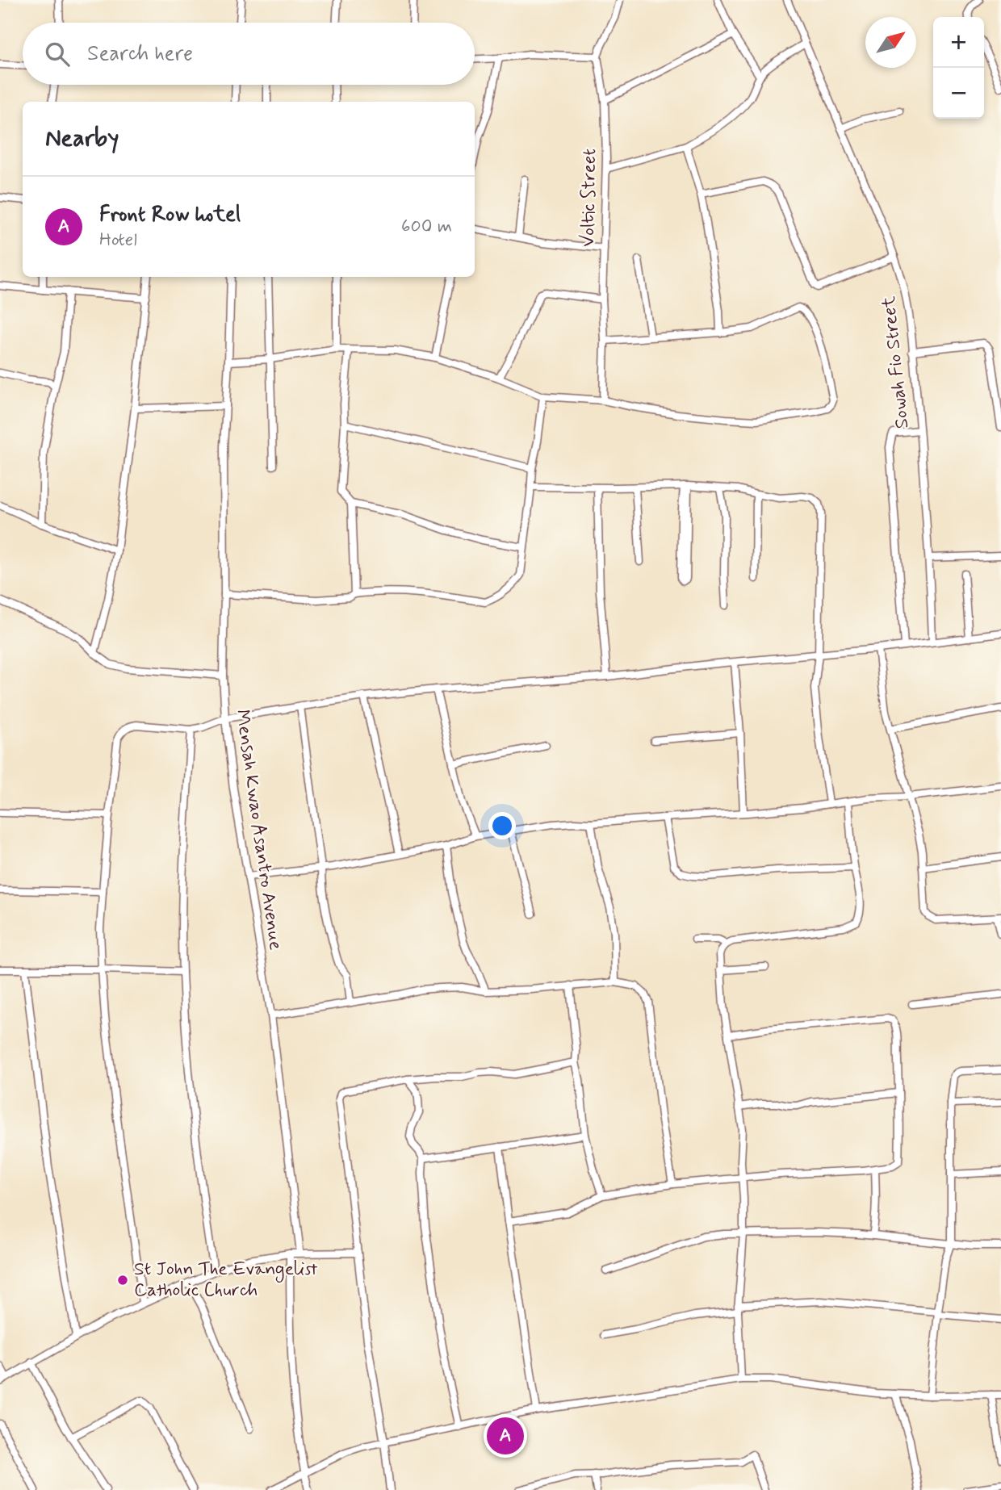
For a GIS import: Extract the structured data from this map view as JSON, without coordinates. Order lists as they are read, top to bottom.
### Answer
{
  "streets": {
    "street": ["Voltic Street", "Sowah Fio Street", "Mensah Kwao Asantro Avenue"]
  },
  "places": ["St John The Evangelist Catholic Church"],
  "north": "top right",
  "page": {
    "map_buttons": ["+", "−"],
    "search": "Search here",
    "heading": "Nearby",
    "list": [
      {
        "mark": "A",
        "name": "Front Row hotel",
        "note": "Hotel",
        "value": "600 m"
      }
    ],
    "pins": "A"
  }
}
